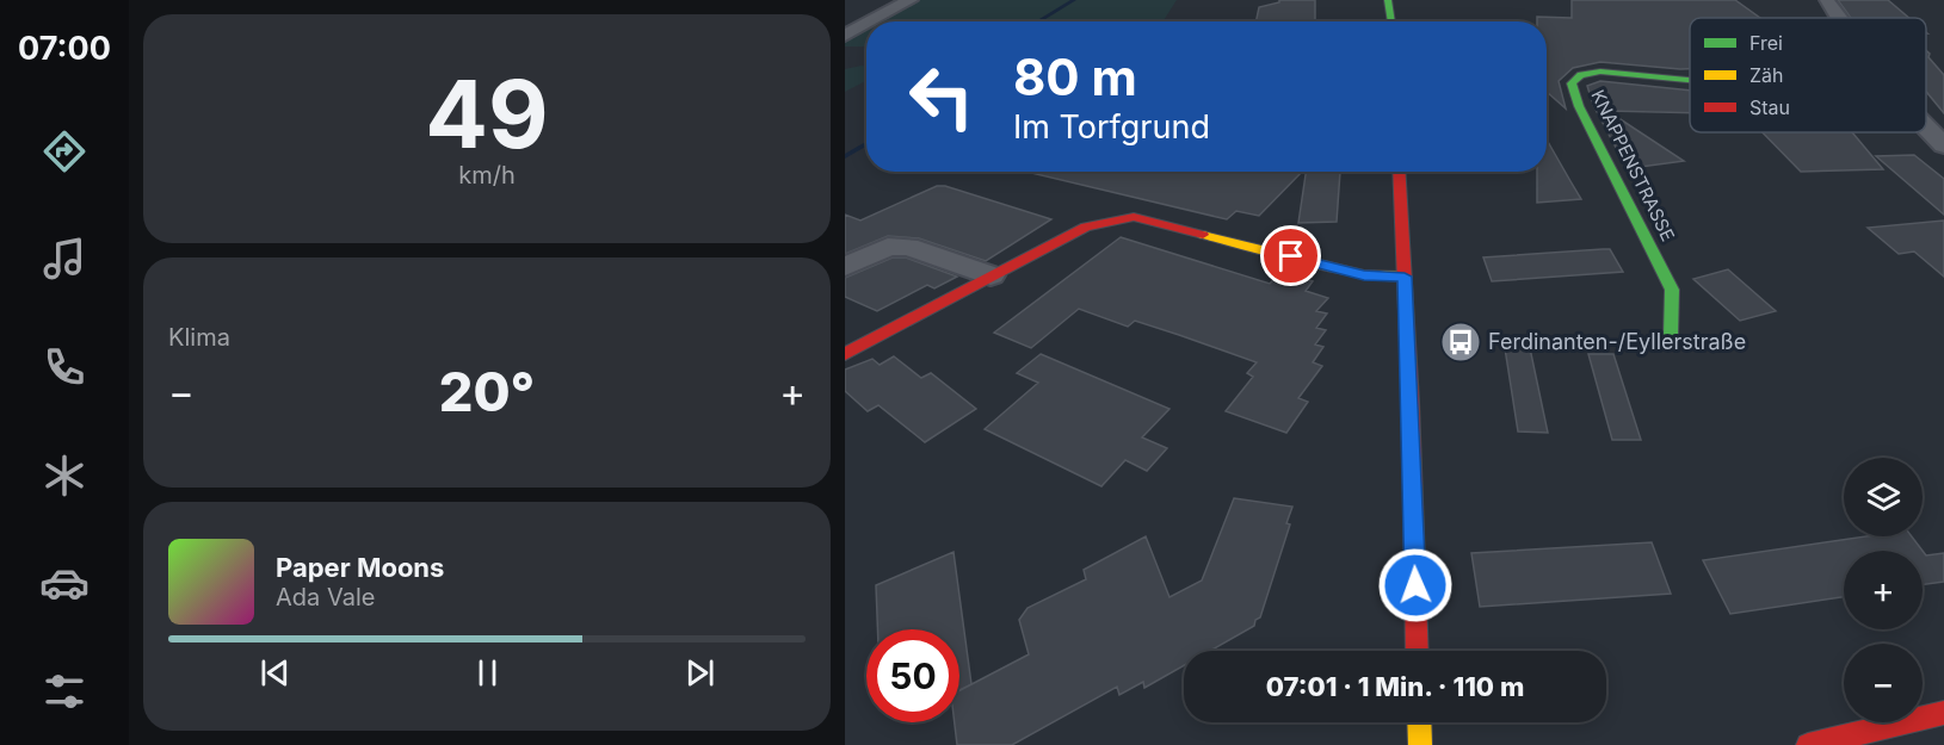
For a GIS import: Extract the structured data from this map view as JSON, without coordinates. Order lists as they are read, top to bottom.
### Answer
{
  "streets": {
    "street": ["KNAPPENSTRASSE"]
  },
  "places": {
    "bus stop": ["Ferdinanten-/Eyllerstraße"]
  },
  "legend": ["Frei", "Zäh", "Stau"],
  "page": {
    "tabs": "07:00",
    "tile": [
      ["49", "km/h"],
      "Klima"
    ],
    "turn": ["80 m", "Im Torfgrund"],
    "heat": ["−", "20°", "+"],
    "map_buttons": ["+", "−"],
    "song": ["Paper Moons", "Ada Vale"],
    "limit": "50",
    "trip": "07:01 · 1 Min. · 110 m"
  }
}
